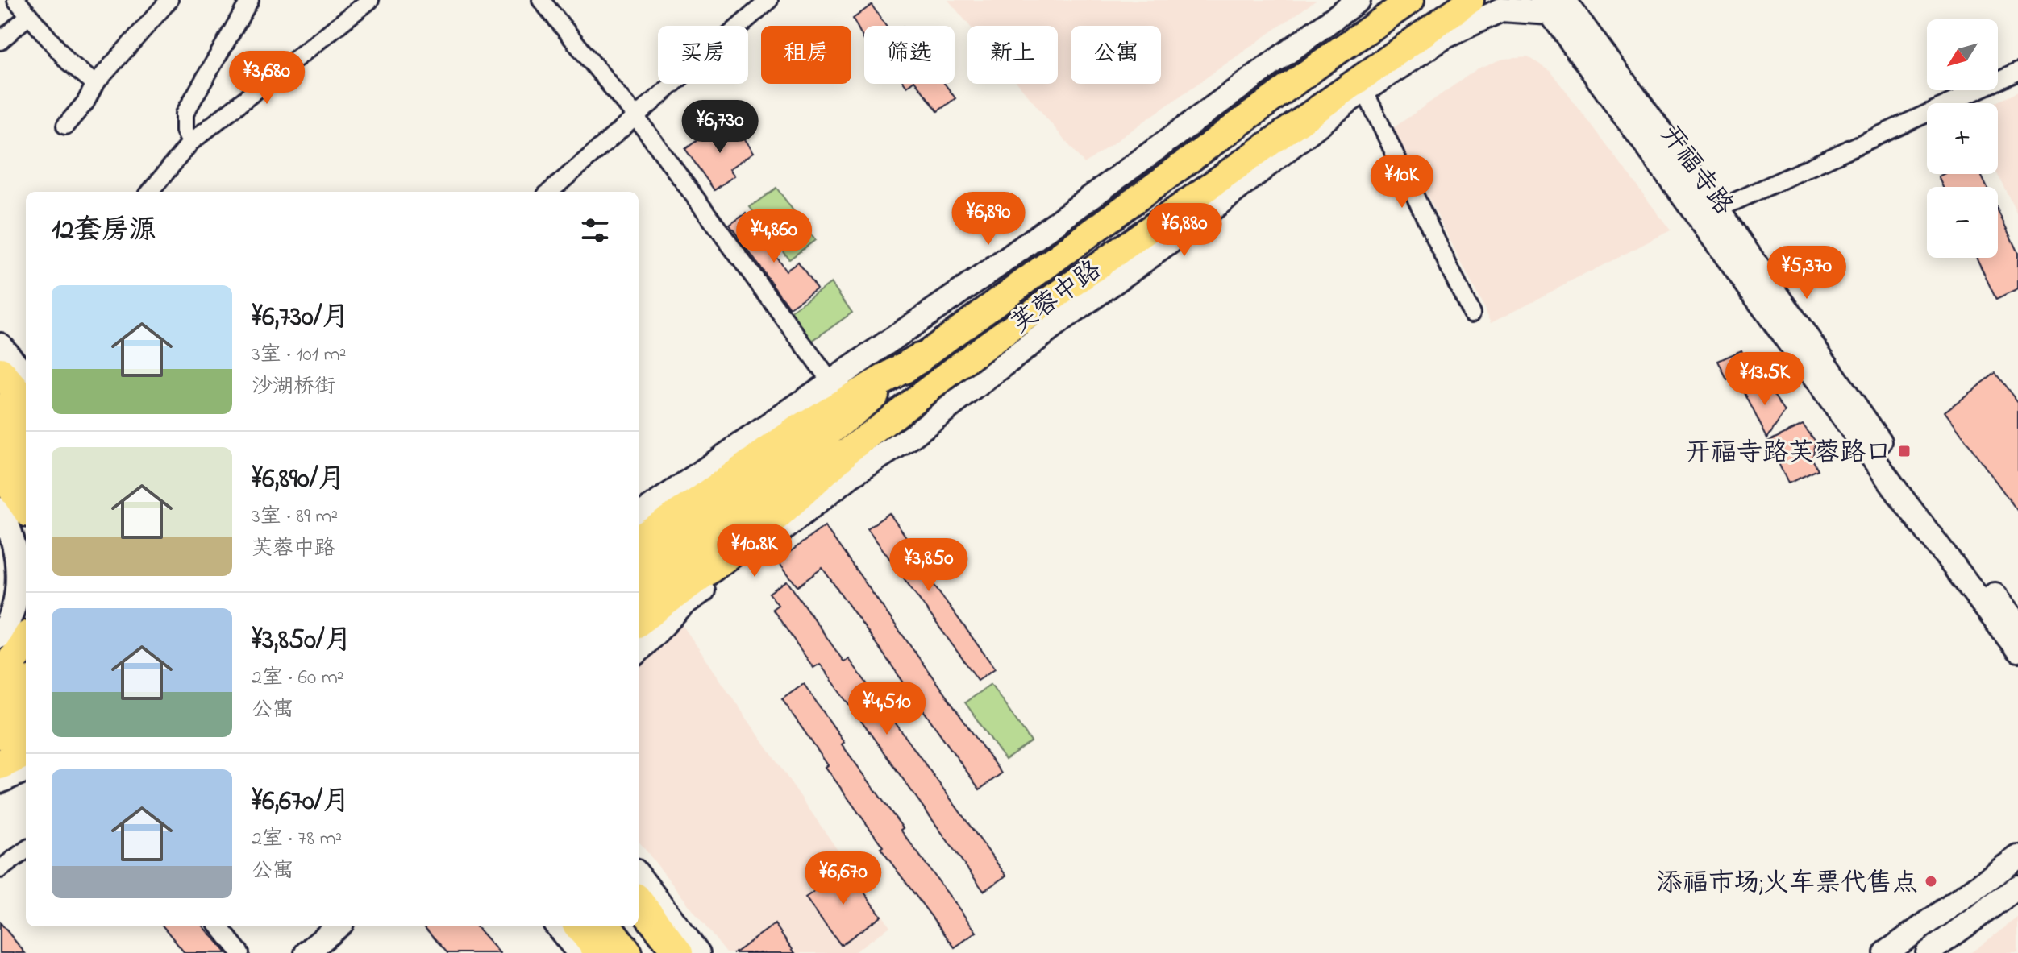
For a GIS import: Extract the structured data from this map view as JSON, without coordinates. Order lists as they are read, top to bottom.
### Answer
{
  "streets": {
    "main road": ["芙蓉中路"],
    "street": ["开福寺路"]
  },
  "places": {
    "transit": ["开福寺路芙蓉路口"],
    "other": ["添福市场;火车票代售点"]
  },
  "north": "bottom left",
  "page": {
    "map_buttons": ["+", "−"],
    "chip": [
      "买房",
      "租房",
      "筛选",
      "新上",
      "公寓"
    ],
    "price": [
      "¥3,680",
      "¥6,730",
      "¥10K",
      "¥6,890",
      "¥6,880",
      "¥4,860",
      "¥5,370",
      "¥13.5K",
      "¥10.8K",
      "¥3,850",
      "¥4,510",
      "¥6,670"
    ],
    "heading": "12套房源",
    "list": [
      {
        "name": "¥6,730/月",
        "note": "3室 · 101 m² · 沙湖桥街"
      },
      {
        "name": "¥6,890/月",
        "note": "3室 · 89 m² · 芙蓉中路"
      },
      {
        "name": "¥3,850/月",
        "note": "2室 · 60 m² · 公寓"
      },
      {
        "name": "¥6,670/月",
        "note": "2室 · 78 m² · 公寓"
      }
    ]
  }
}
